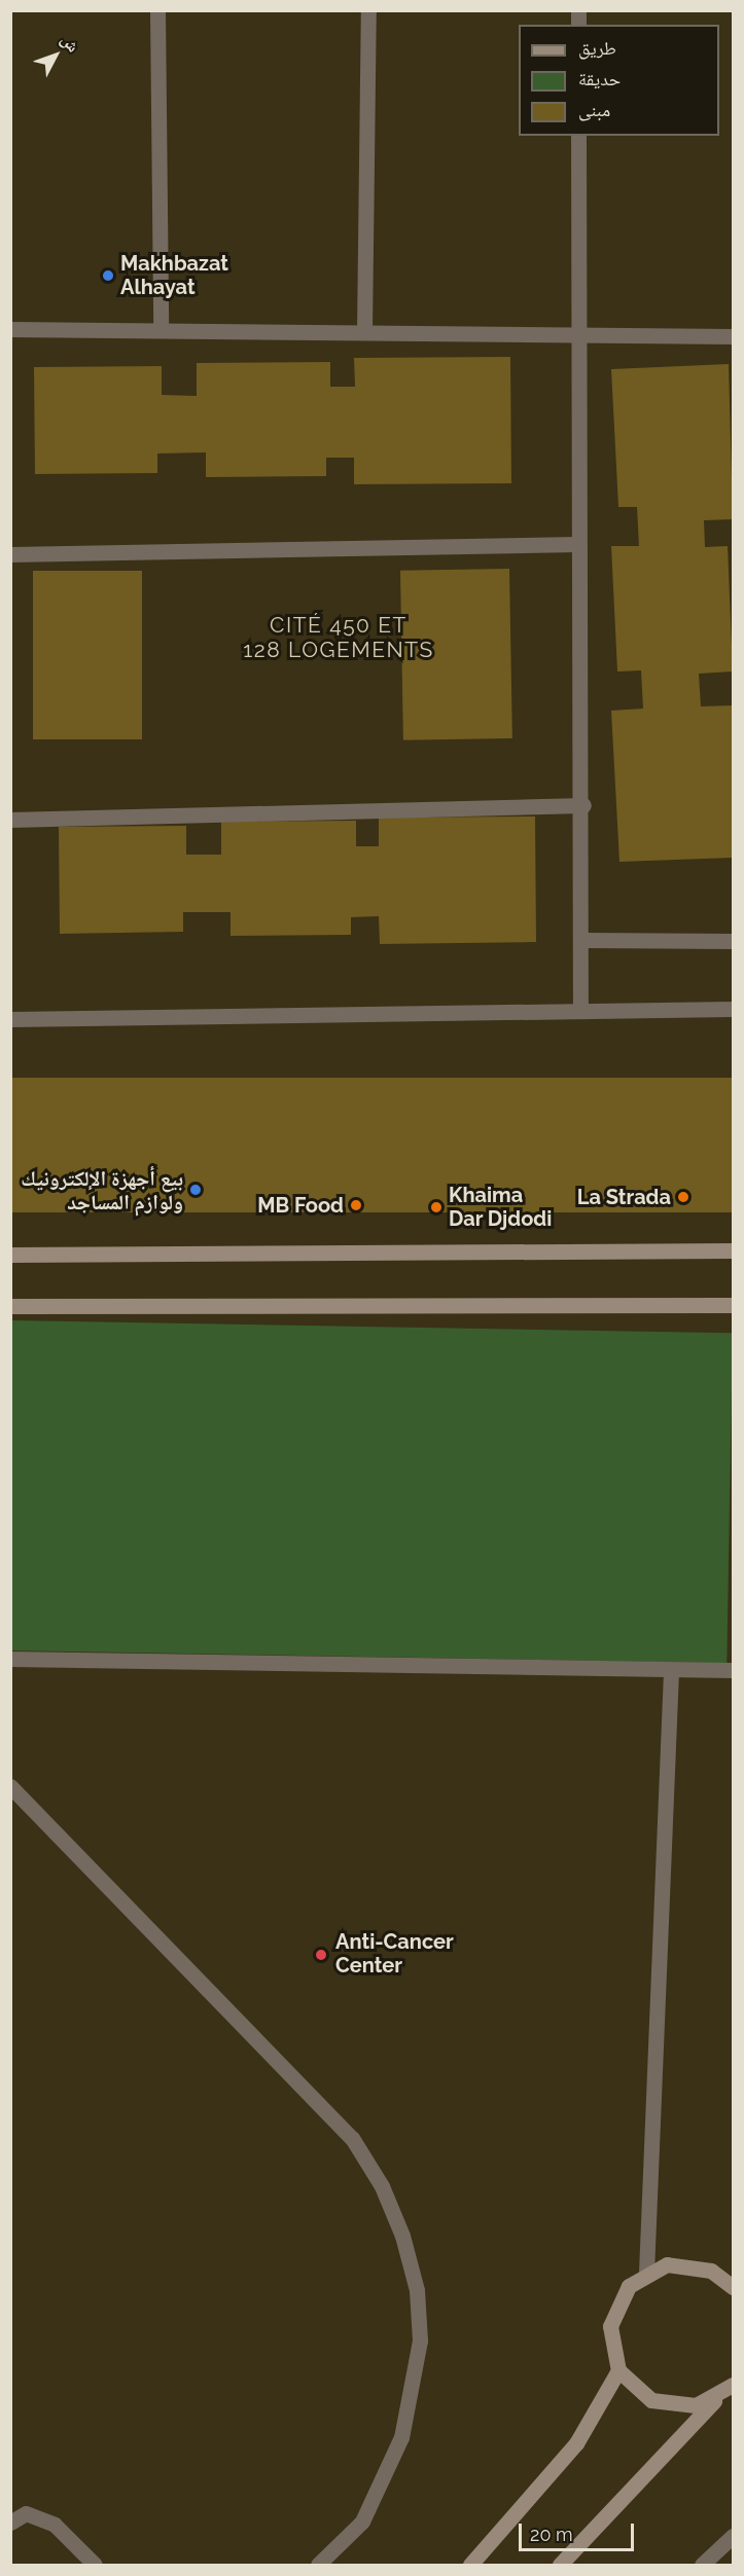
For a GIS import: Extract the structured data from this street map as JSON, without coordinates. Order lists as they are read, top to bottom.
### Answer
{
  "districts": ["CITÉ 450 ET 128 LOGEMENTS"],
  "places": [
    "Makhbazat Alhayat",
    "بيع أجهزة الإلكترونيك ولوازم المساجد",
    "La Strada",
    "MB Food",
    "Khaima Dar Djdodi",
    "Anti-Cancer Center"
  ],
  "legend": ["طريق", "حديقة", "مبنى"],
  "scale_bar": "20 m",
  "north": "top right"
}
